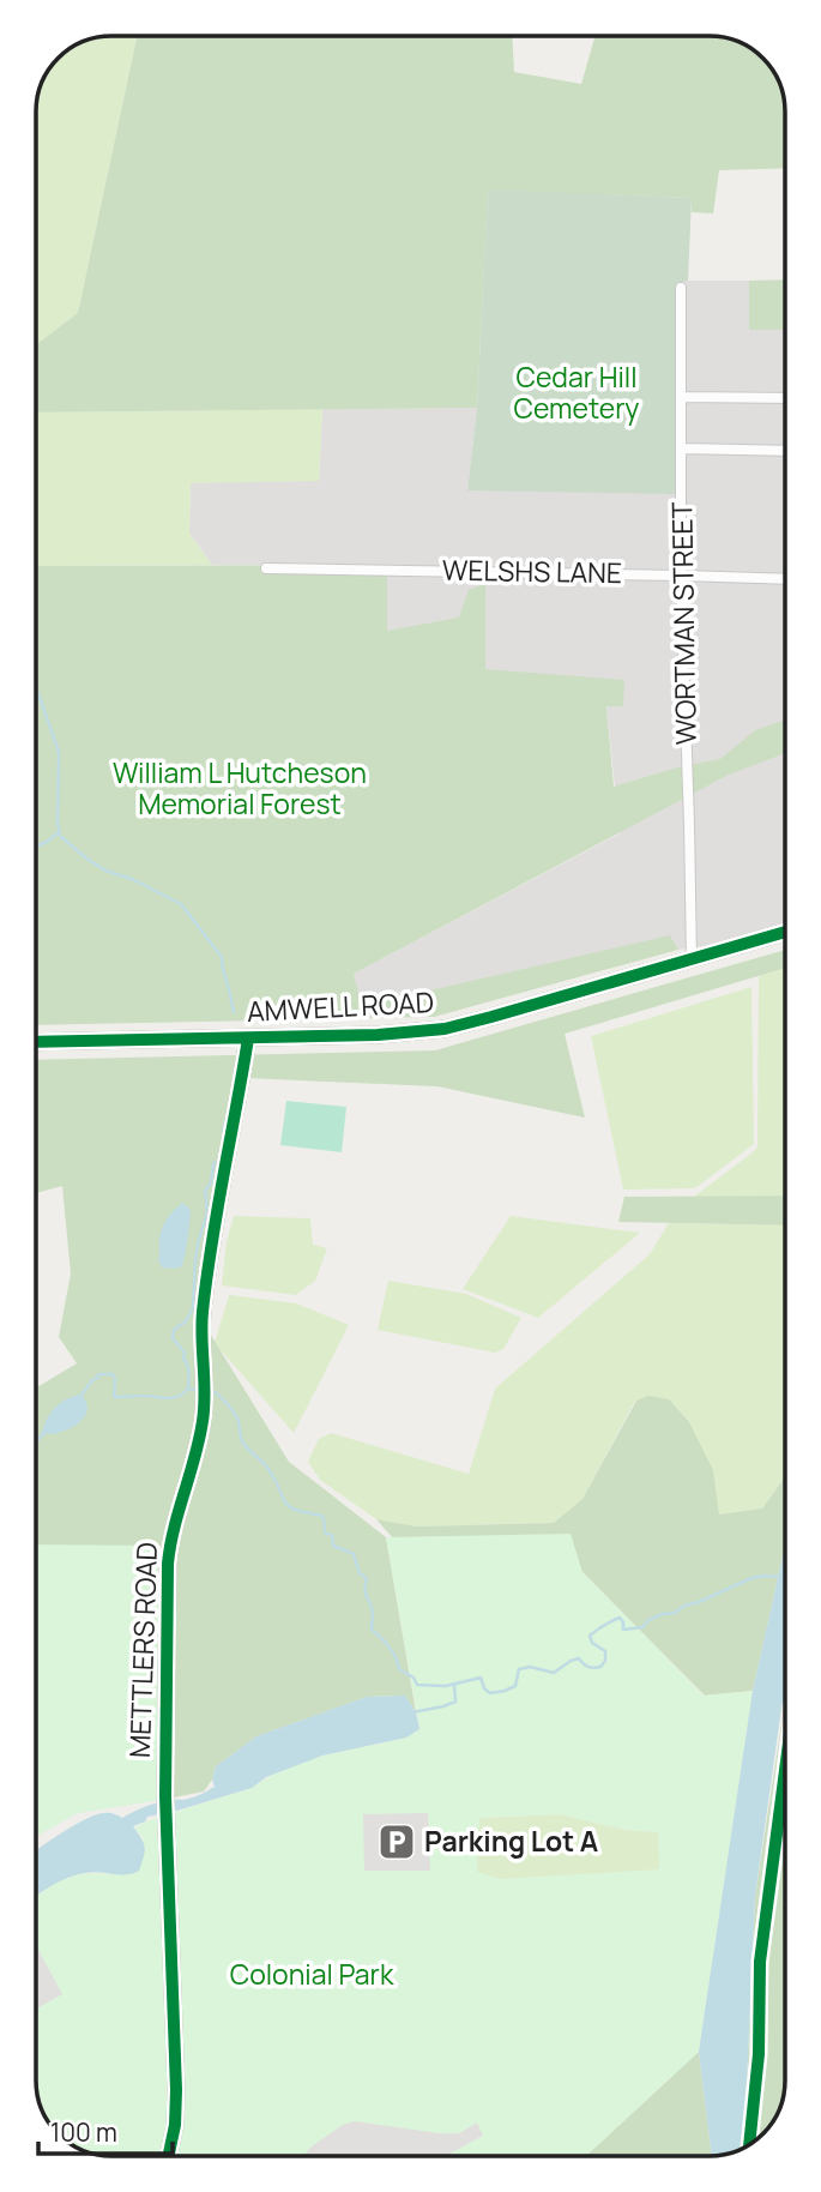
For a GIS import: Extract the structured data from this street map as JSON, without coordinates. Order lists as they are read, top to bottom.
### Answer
{
  "streets": {
    "street": [
      "WELSHS LANE",
      "WORTMAN STREET",
      "AMWELL ROAD",
      "METTLERS ROAD"
    ]
  },
  "crossings": [
    ["WELSHS LANE", "WORTMAN STREET"],
    ["WORTMAN STREET", "AMWELL ROAD"],
    ["AMWELL ROAD", "METTLERS ROAD"]
  ],
  "parks": ["Cedar Hill Cemetery", "William L Hutcheson Memorial Forest", "Colonial Park"],
  "places": {
    "parking": ["Parking Lot A"]
  },
  "scale_bar": "100 m"
}
